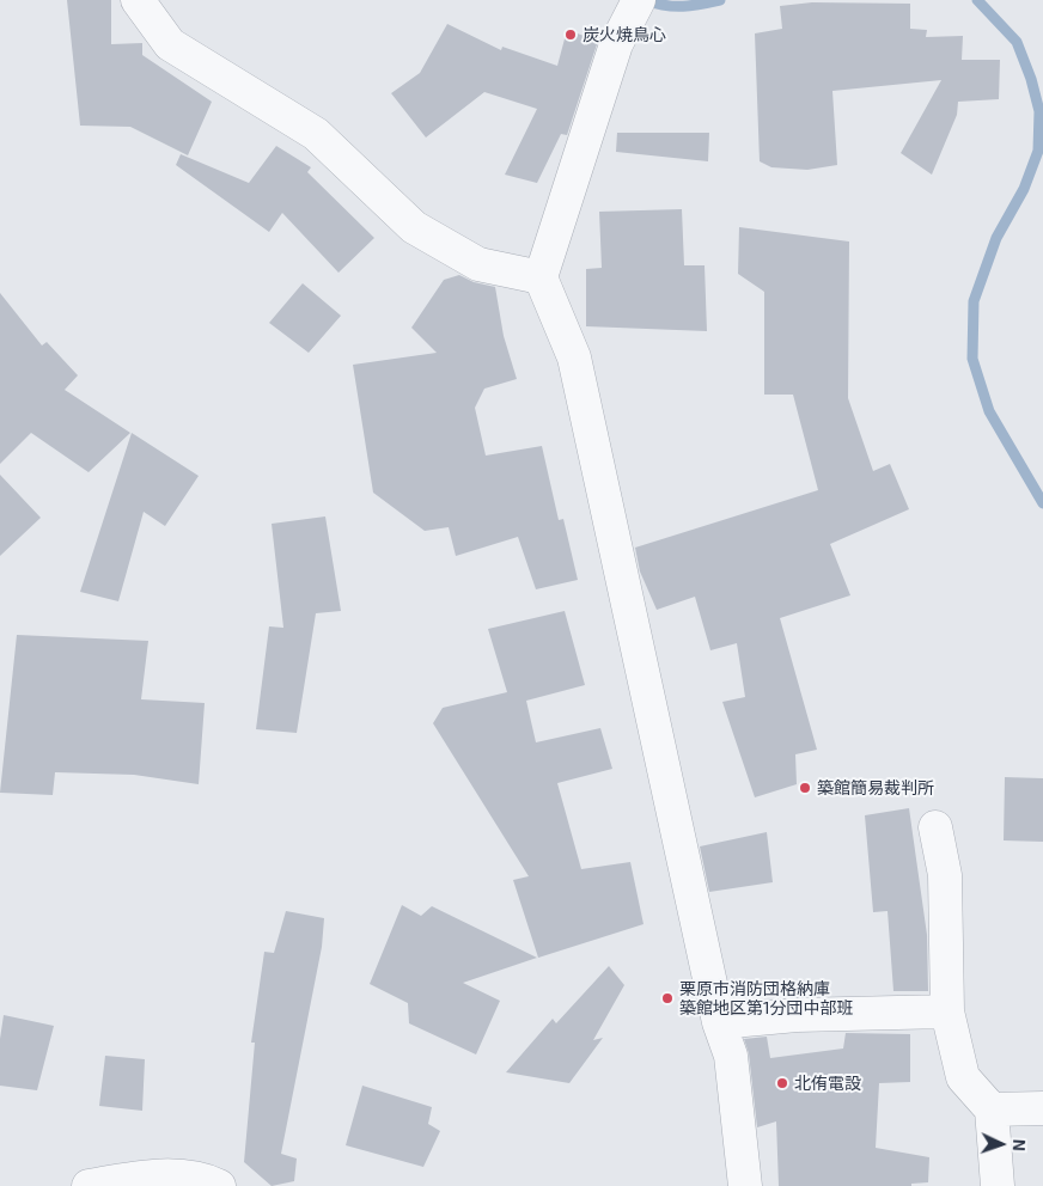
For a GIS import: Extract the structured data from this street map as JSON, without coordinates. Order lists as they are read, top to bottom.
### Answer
{
  "places": [
    "炭火焼鳥心",
    "築館簡易裁判所",
    "栗原市消防団格納庫 築館地区第1分団中部班",
    "北侑電設"
  ],
  "north": "right"
}
